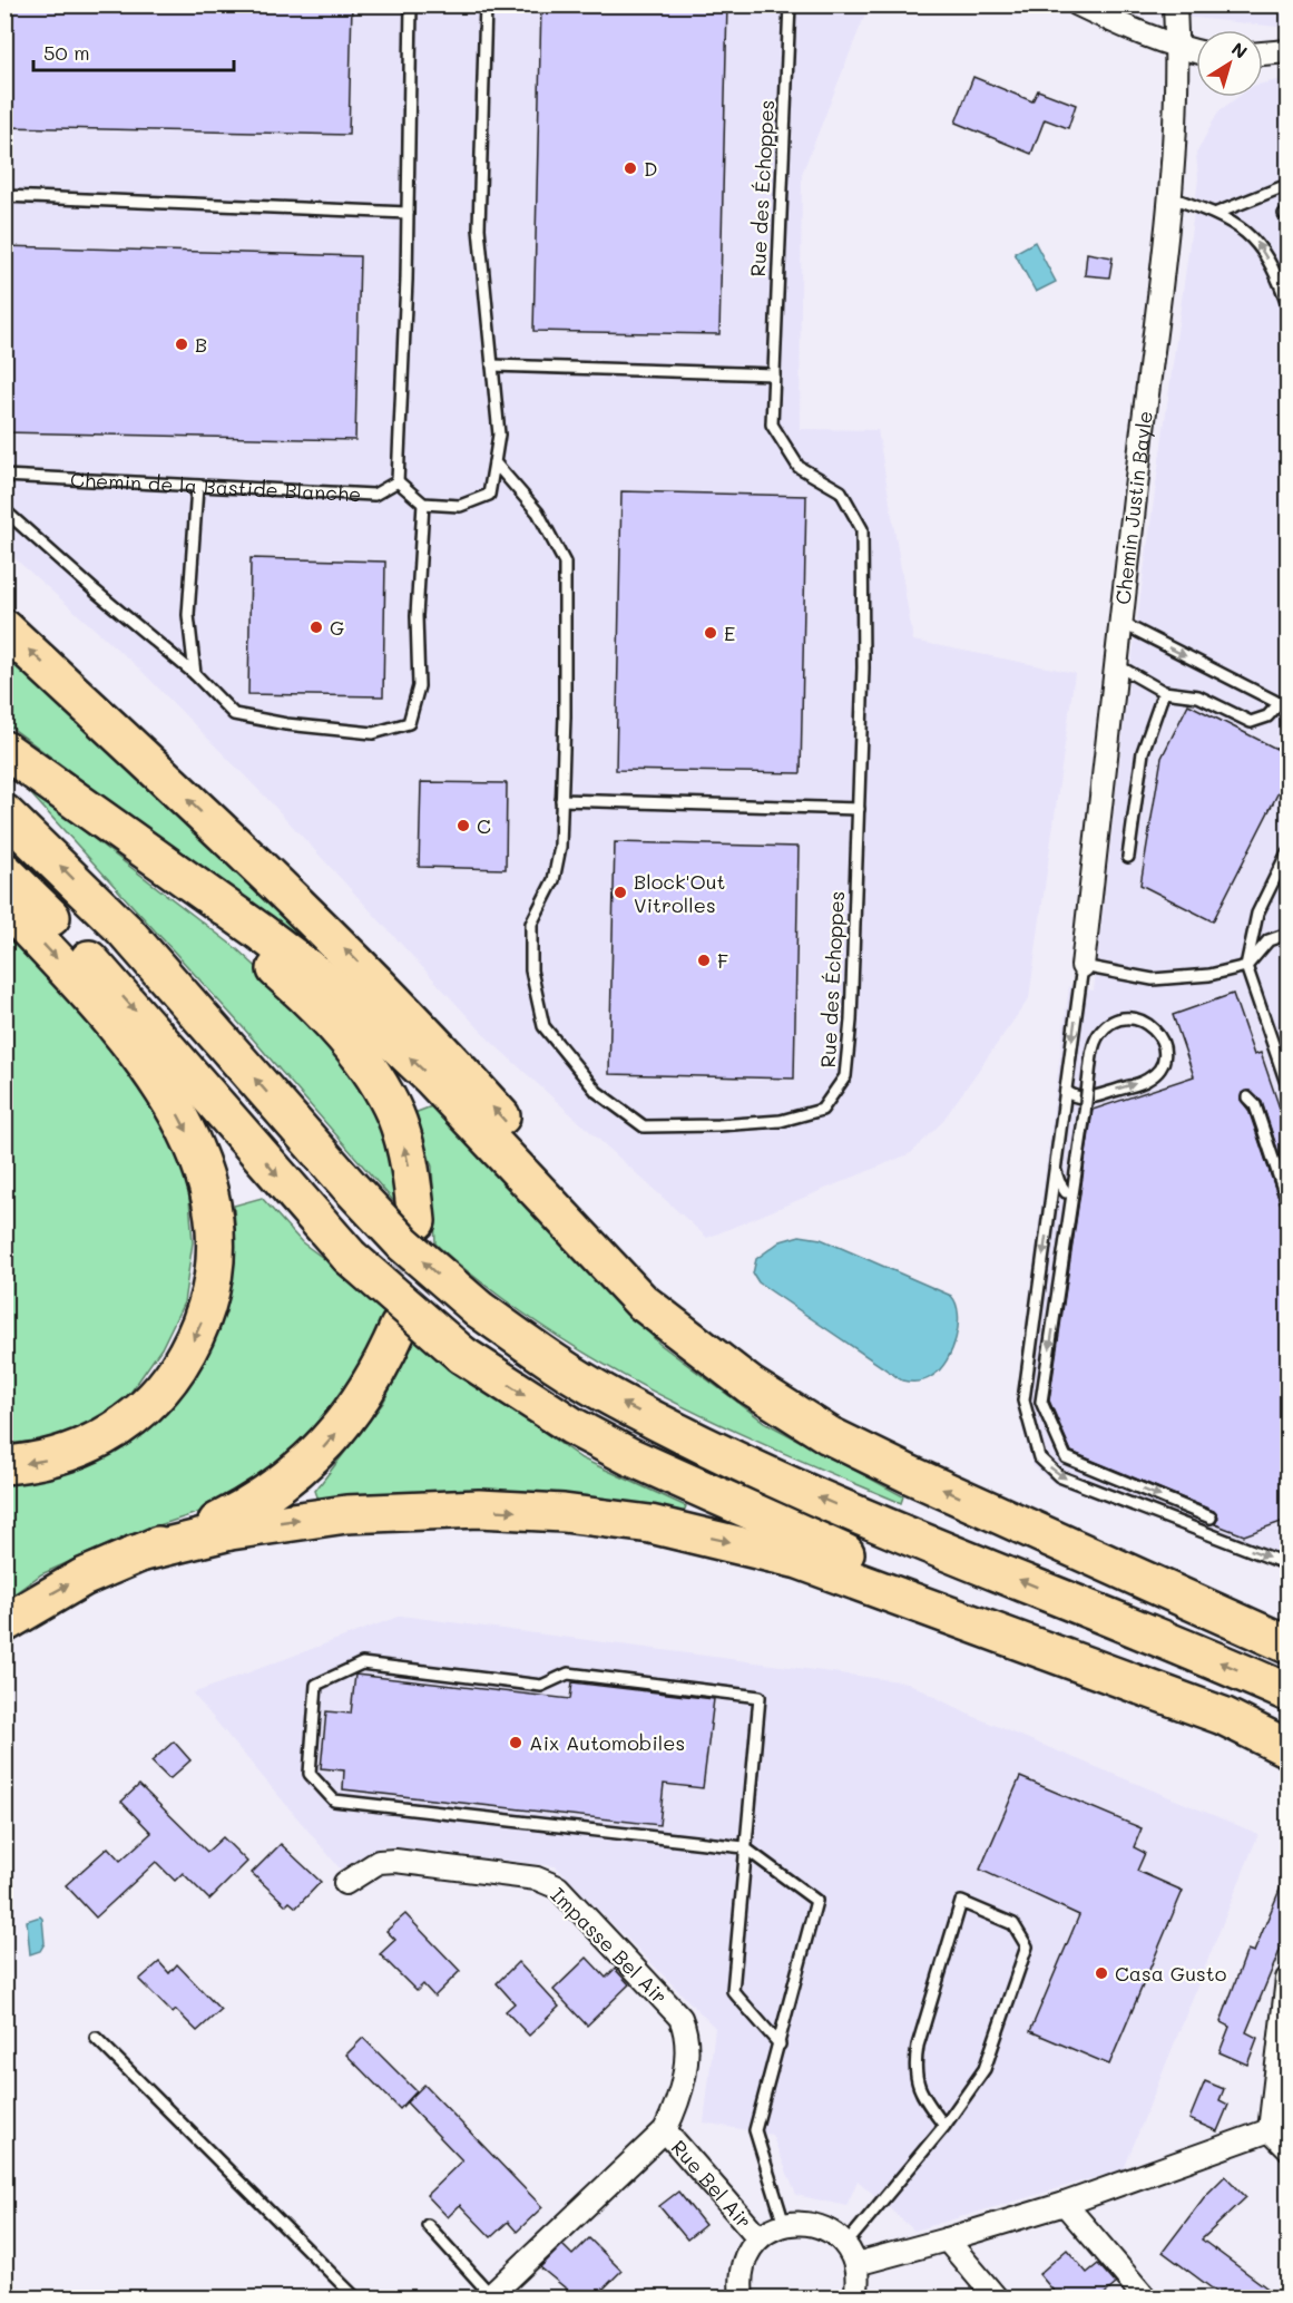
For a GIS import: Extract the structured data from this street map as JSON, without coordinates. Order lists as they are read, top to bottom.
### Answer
{
  "streets": {
    "street": ["Chemin Justin Bayle", "Impasse Bel Air", "Rue Bel Air"],
    "lane": ["Rue des Échoppes", "Chemin de la Bastide Blanche"]
  },
  "crossings": [
    ["Impasse Bel Air", "Rue Bel Air"]
  ],
  "places": [
    "D",
    "B",
    "G",
    "E",
    "C",
    "Block'Out Vitrolles",
    "F",
    "Aix Automobiles",
    "Casa Gusto"
  ],
  "scale_bar": "50 m",
  "north": "top right"
}
